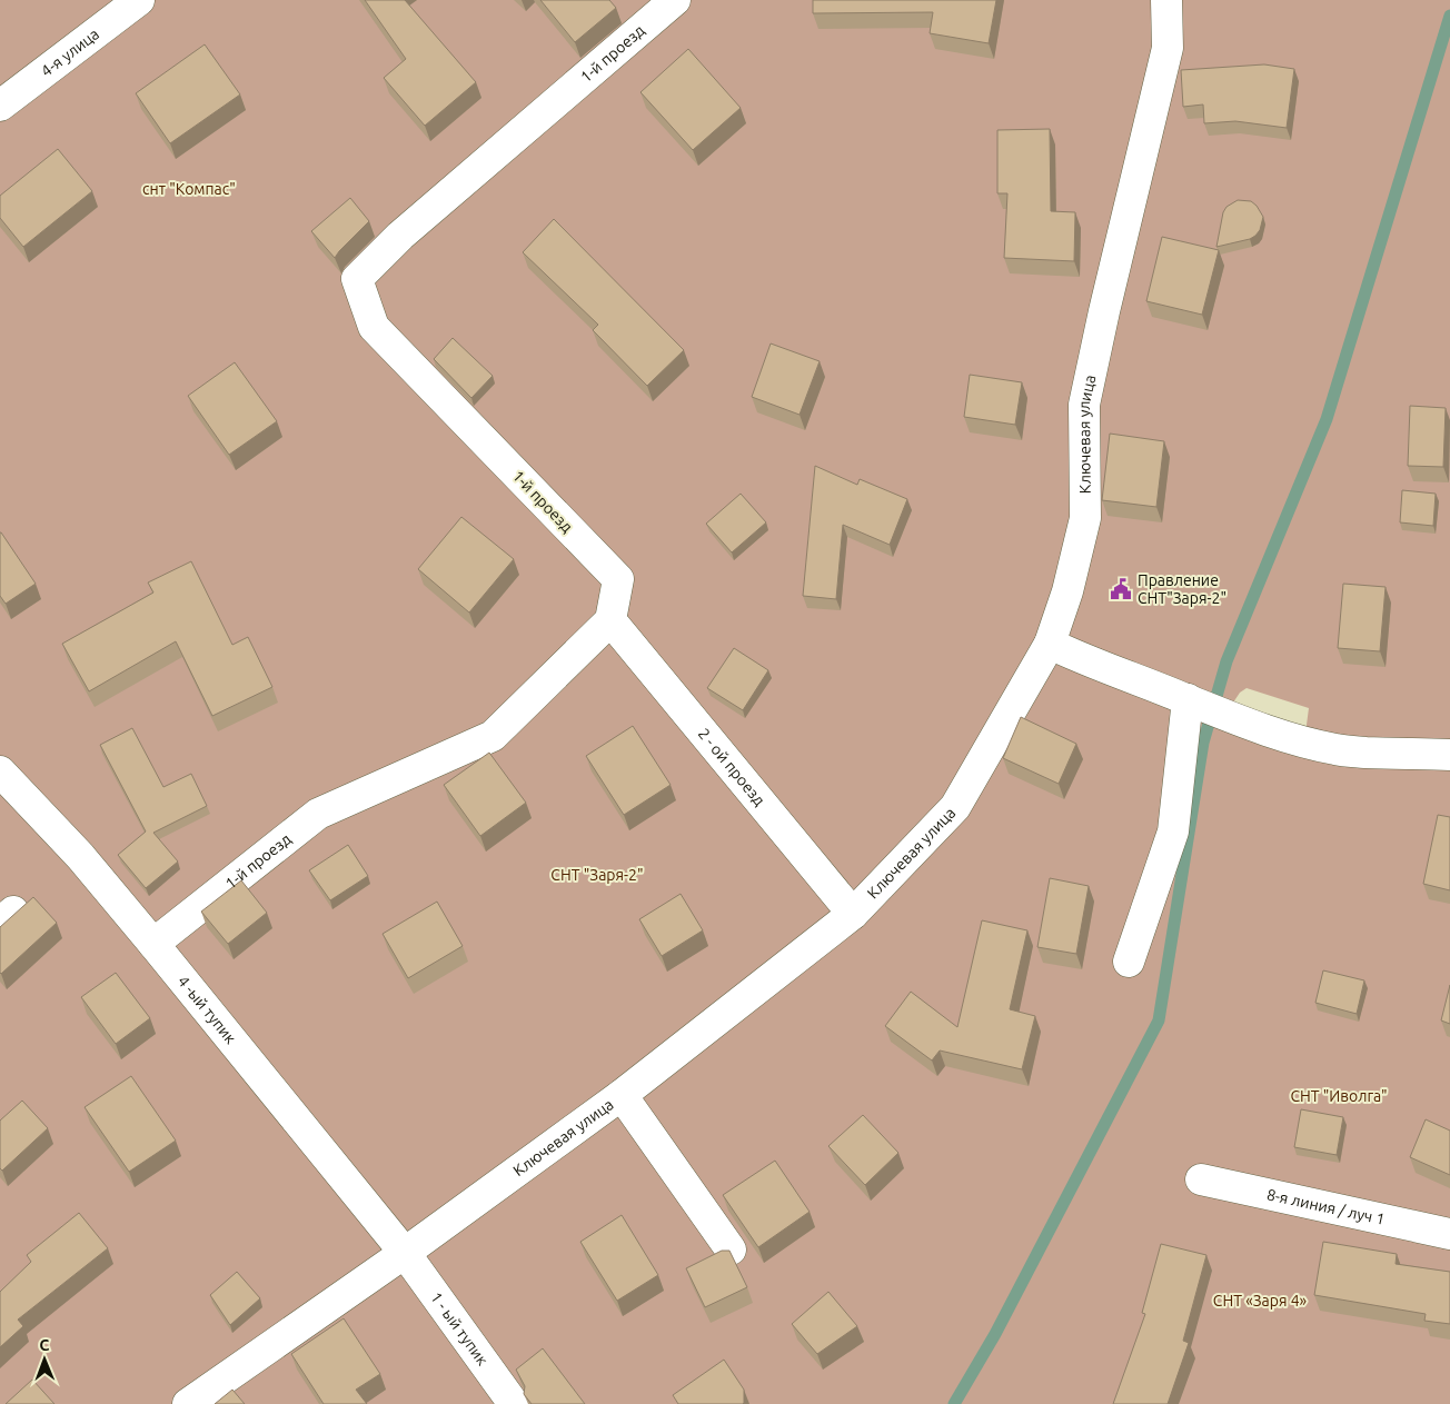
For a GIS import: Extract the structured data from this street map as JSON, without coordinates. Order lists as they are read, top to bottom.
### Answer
{
  "streets": {
    "street": [
      "4-я улица",
      "1-й проезд",
      "Ключевая улица",
      "2 - ой проезд",
      "4 -ый тупик",
      "8-я линия / луч 1",
      "1 - ый тупик"
    ]
  },
  "crossings": [
    ["1-й проезд", "2 - ой проезд"],
    ["1-й проезд", "4 -ый тупик"],
    ["Ключевая улица", "2 - ой проезд"],
    ["Ключевая улица", "4 -ый тупик"],
    ["Ключевая улица", "1 - ый тупик"],
    ["4 -ый тупик", "1 - ый тупик"]
  ],
  "parks": [
    "снт \"Компас\"",
    "СНТ \"Заря-2\"",
    "СНТ \"Иволга\"",
    "СНТ «Заря 4»"
  ],
  "places": {
    "public building": ["Правление СНТ\"Заря-2\""]
  },
  "north": "top"
}
